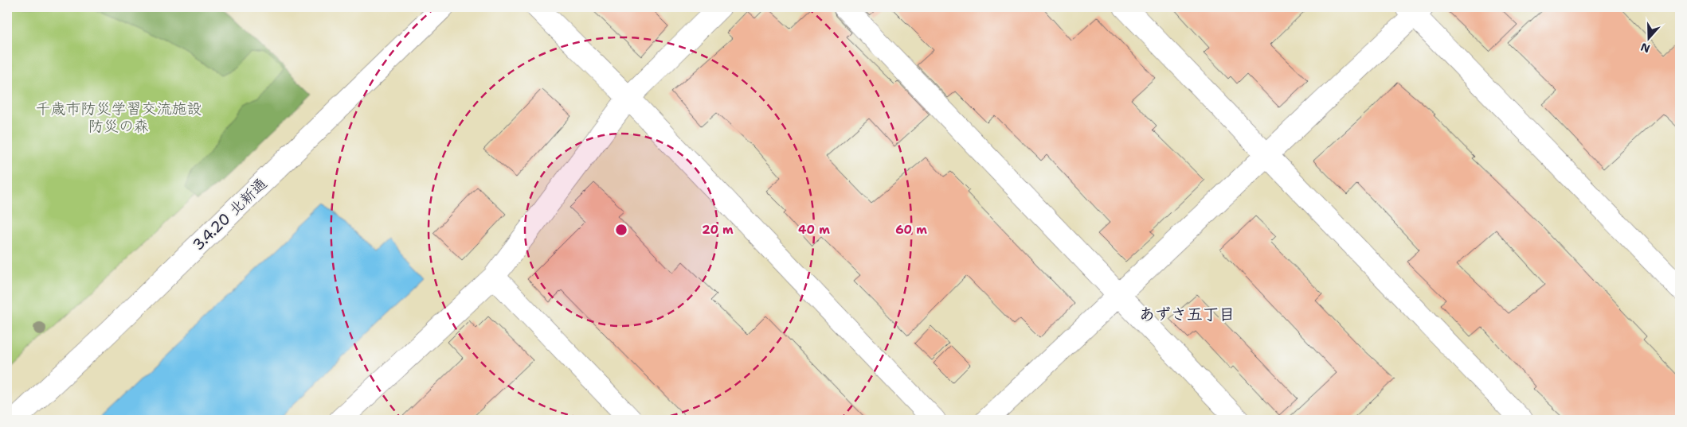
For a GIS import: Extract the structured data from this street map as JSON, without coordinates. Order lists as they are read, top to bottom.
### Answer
{
  "streets": {
    "street": ["3.4.20 北新通"]
  },
  "districts": ["あずさ五丁目"],
  "parks": ["千歳市防災学習交流施設 防災の森"],
  "north": "bottom",
  "rings": ["20 m", "40 m", "60 m"]
}
